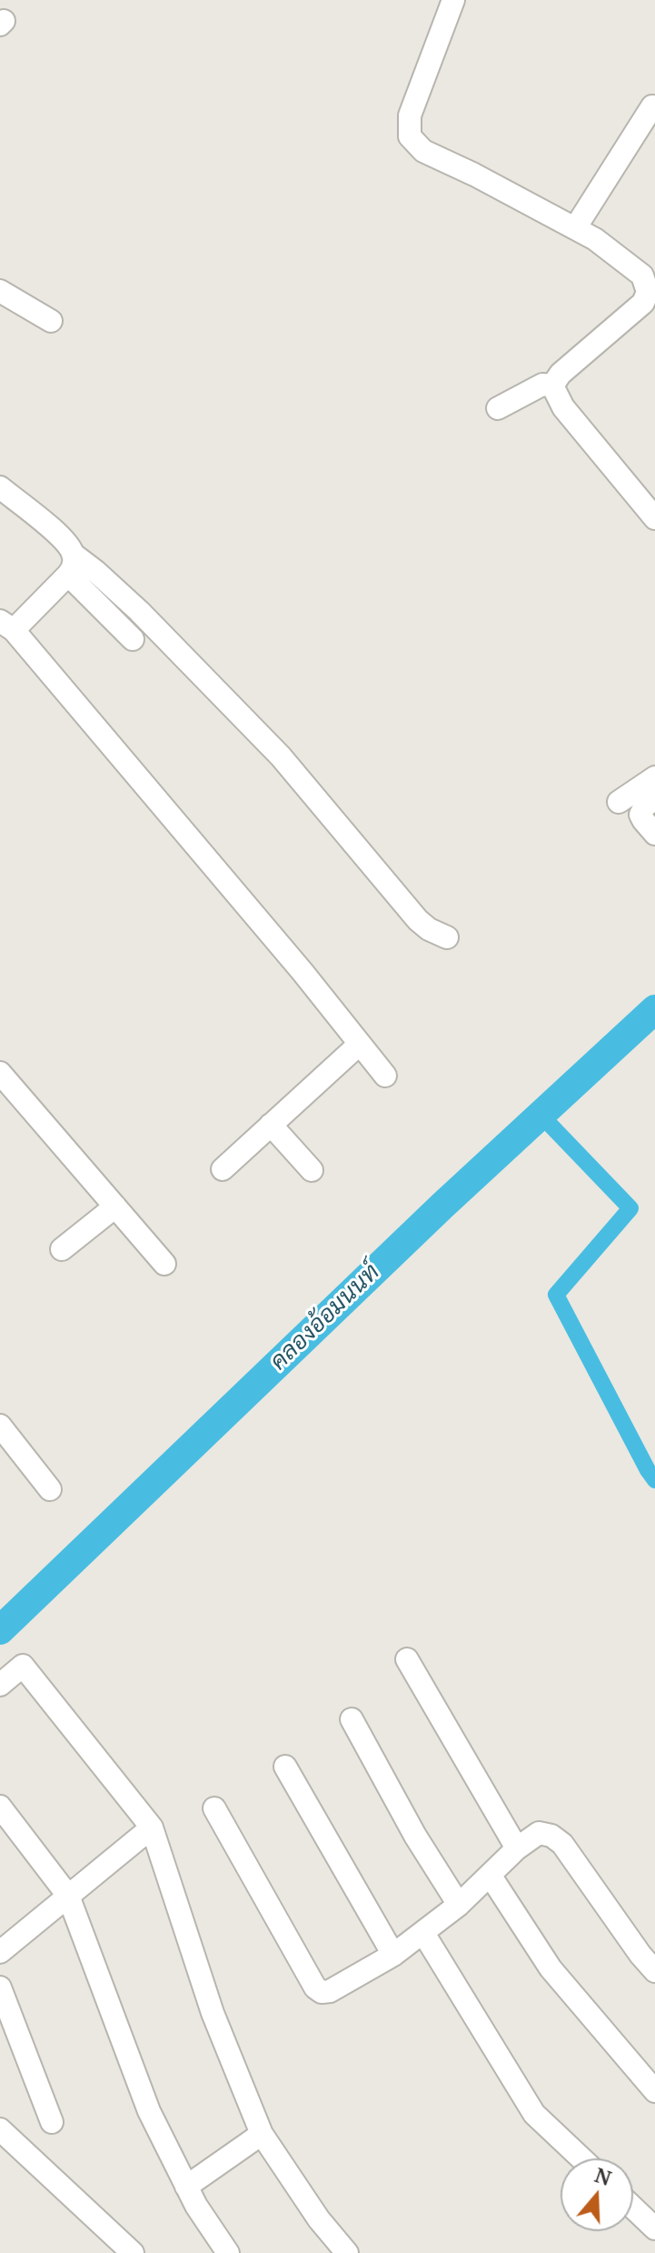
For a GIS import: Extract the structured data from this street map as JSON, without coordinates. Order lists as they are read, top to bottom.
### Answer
{
  "water": ["คลองอ้อมนนท์"],
  "north": "top"
}
